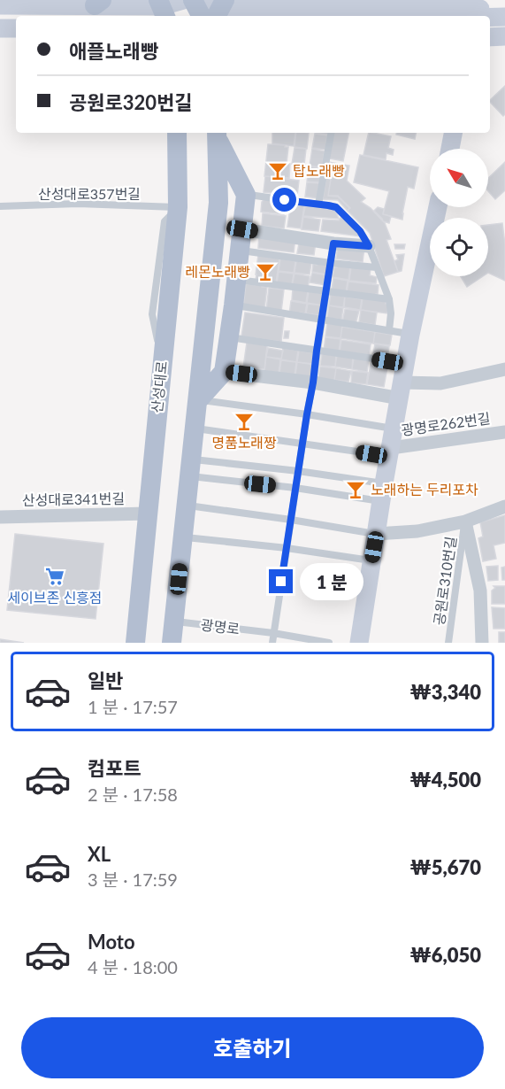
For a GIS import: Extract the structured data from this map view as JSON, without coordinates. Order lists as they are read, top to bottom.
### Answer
{
  "streets": {
    "main road": ["산성대로"],
    "street": ["광명로262번길", "산성대로341번길"],
    "lane": ["산성대로357번길", "공원로310번길", "광명로"]
  },
  "crossings": [
    ["산성대로357번길", "산성대로"],
    ["산성대로", "산성대로341번길"]
  ],
  "places": {
    "bar": [
      "탑노래빵",
      "레몬노래빵",
      "명품노래짱",
      "노래하는 두리포차"
    ],
    "supermarket": ["세이브존 신흥점"]
  },
  "north": "top left",
  "page": {
    "banner": ["애플노래빵", "공원로320번길"],
    "bubble": "1 분",
    "list": [
      {
        "name": "일반",
        "note": "1 분 · 17:57",
        "value": "₩3,340"
      },
      {
        "name": "컴포트",
        "note": "2 분 · 17:58",
        "value": "₩4,500"
      },
      {
        "name": "XL",
        "note": "3 분 · 17:59",
        "value": "₩5,670"
      },
      {
        "name": "Moto",
        "note": "4 분 · 18:00",
        "value": "₩6,050"
      }
    ],
    "buttons": "호출하기"
  }
}
